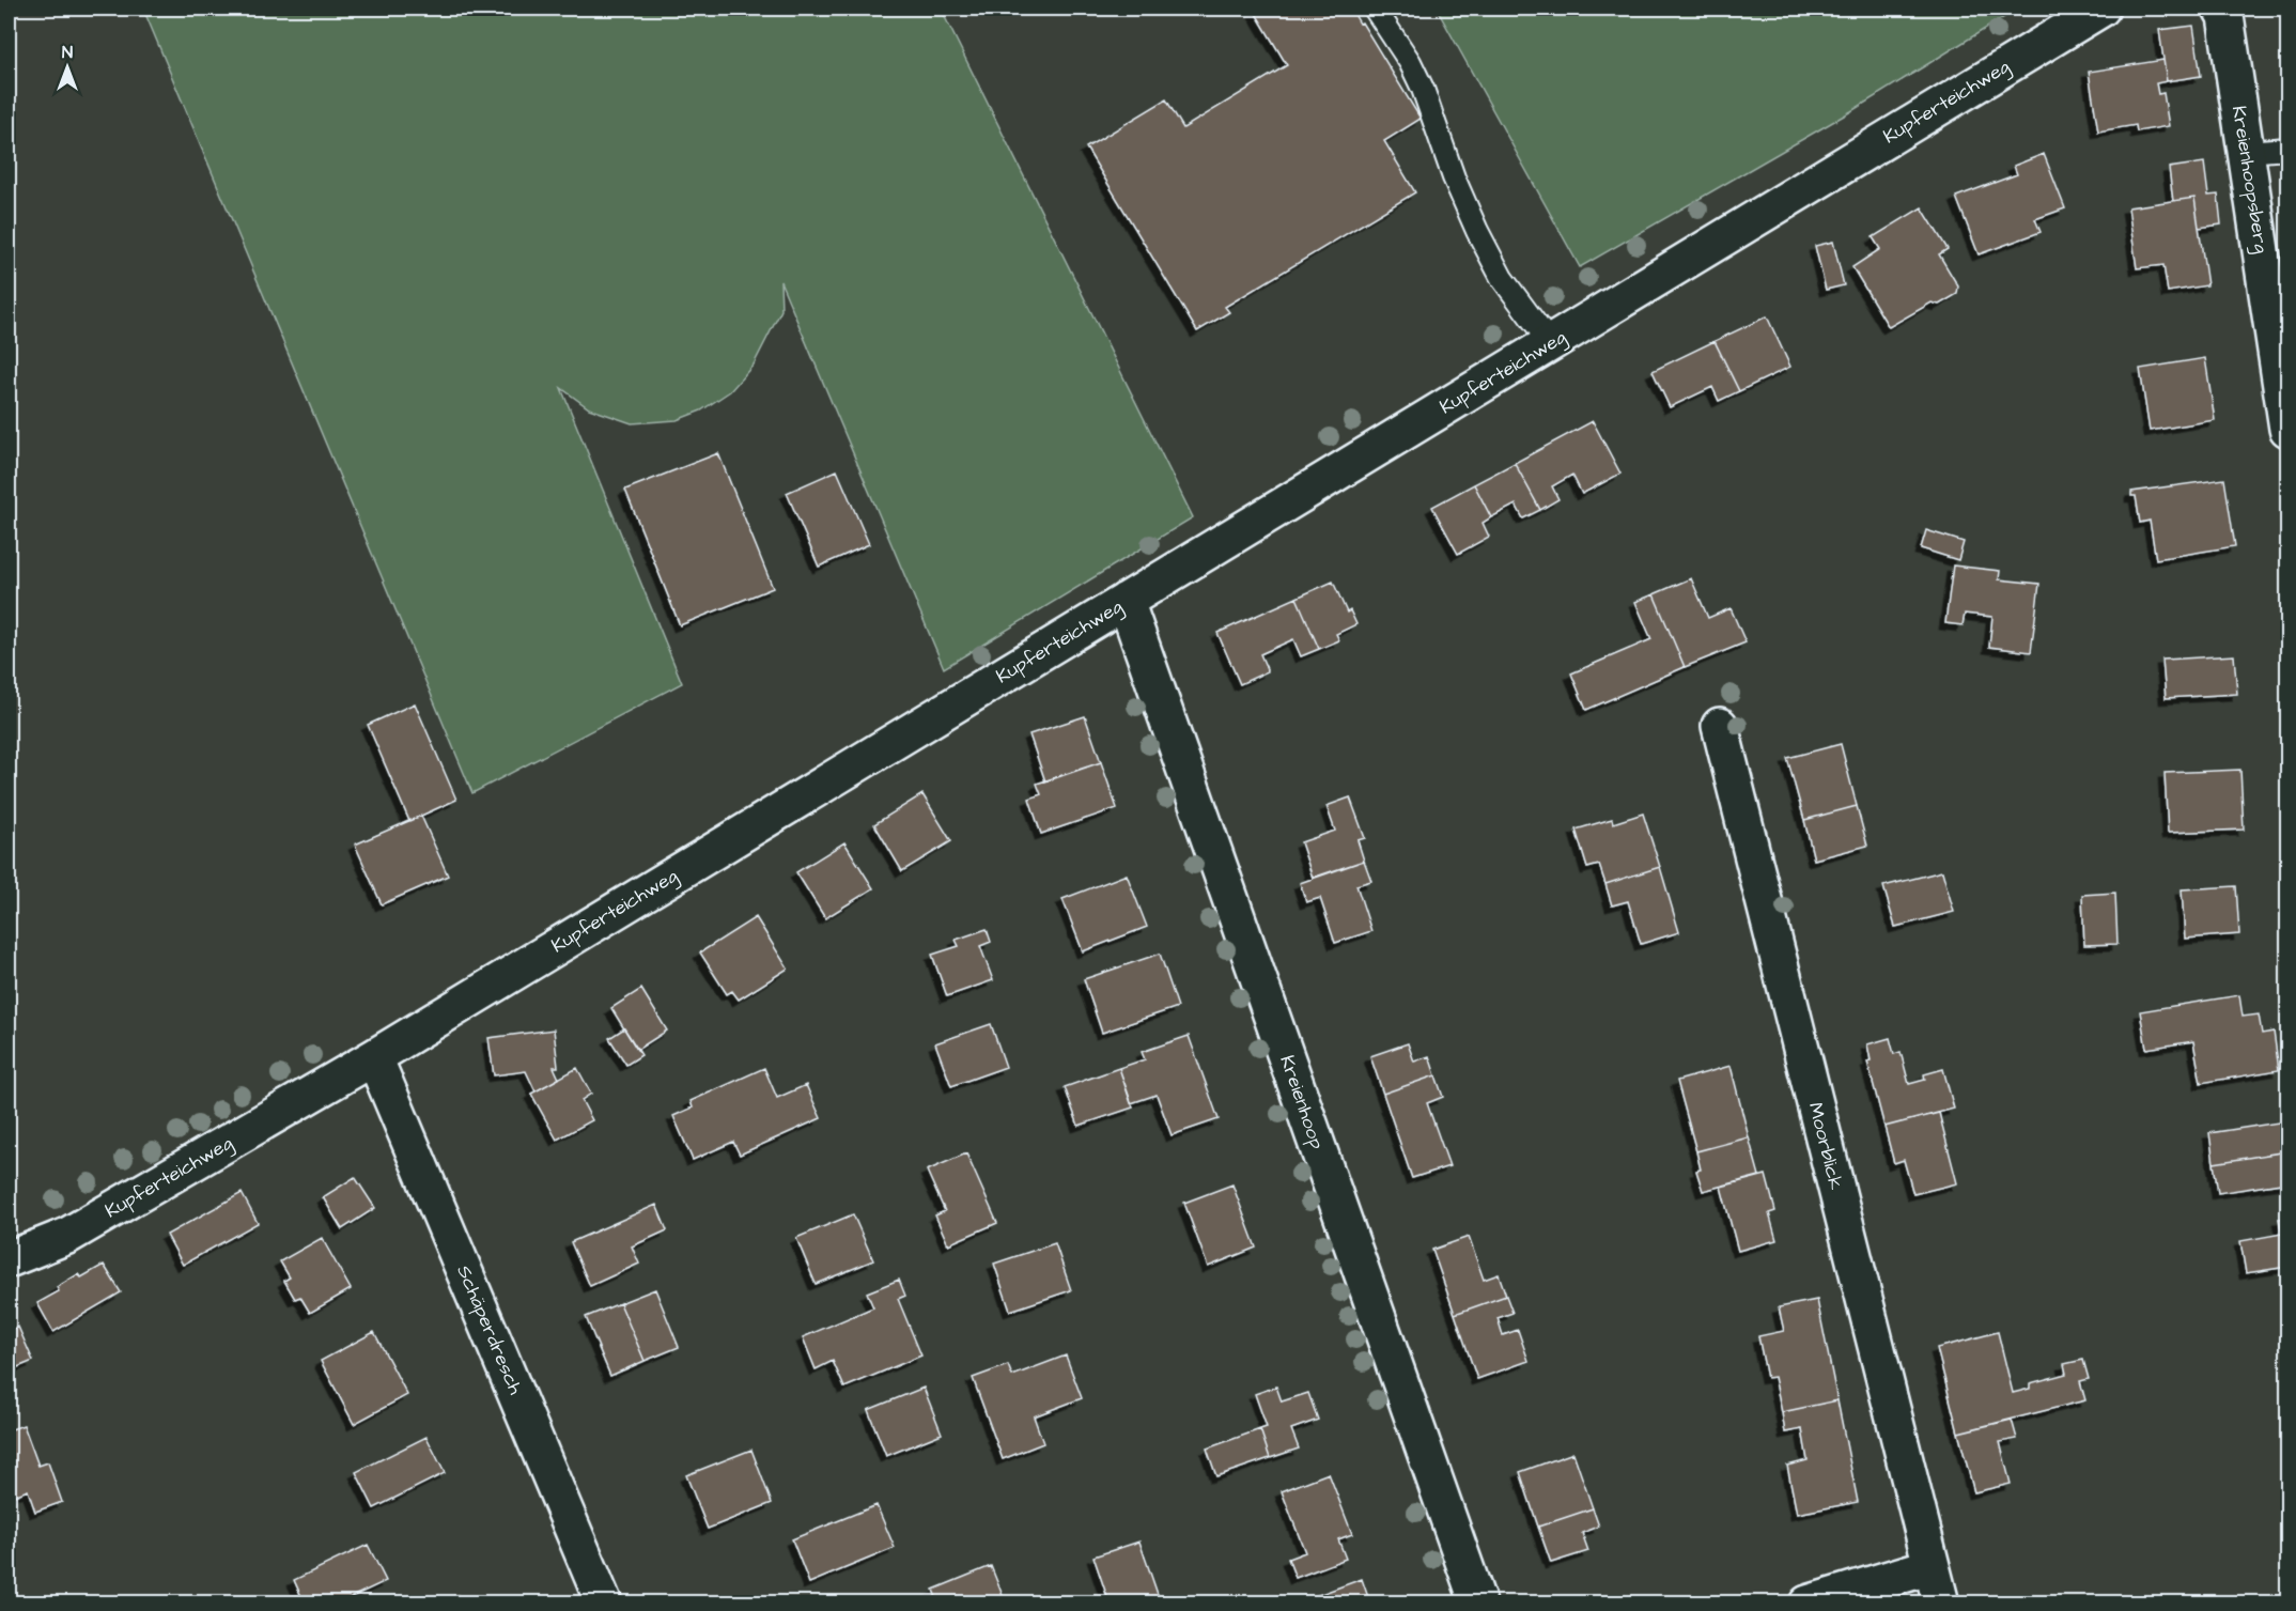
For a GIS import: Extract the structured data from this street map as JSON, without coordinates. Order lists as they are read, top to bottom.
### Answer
{
  "streets": {
    "street": [
      "Kupferteichweg",
      "Kreienhoopsberg",
      "Kreienhoop",
      "Moorblick",
      "Schäperdresch"
    ]
  },
  "crossings": [
    ["Kupferteichweg", "Kreienhoop"],
    ["Kupferteichweg", "Schäperdresch"]
  ],
  "north": "top"
}
